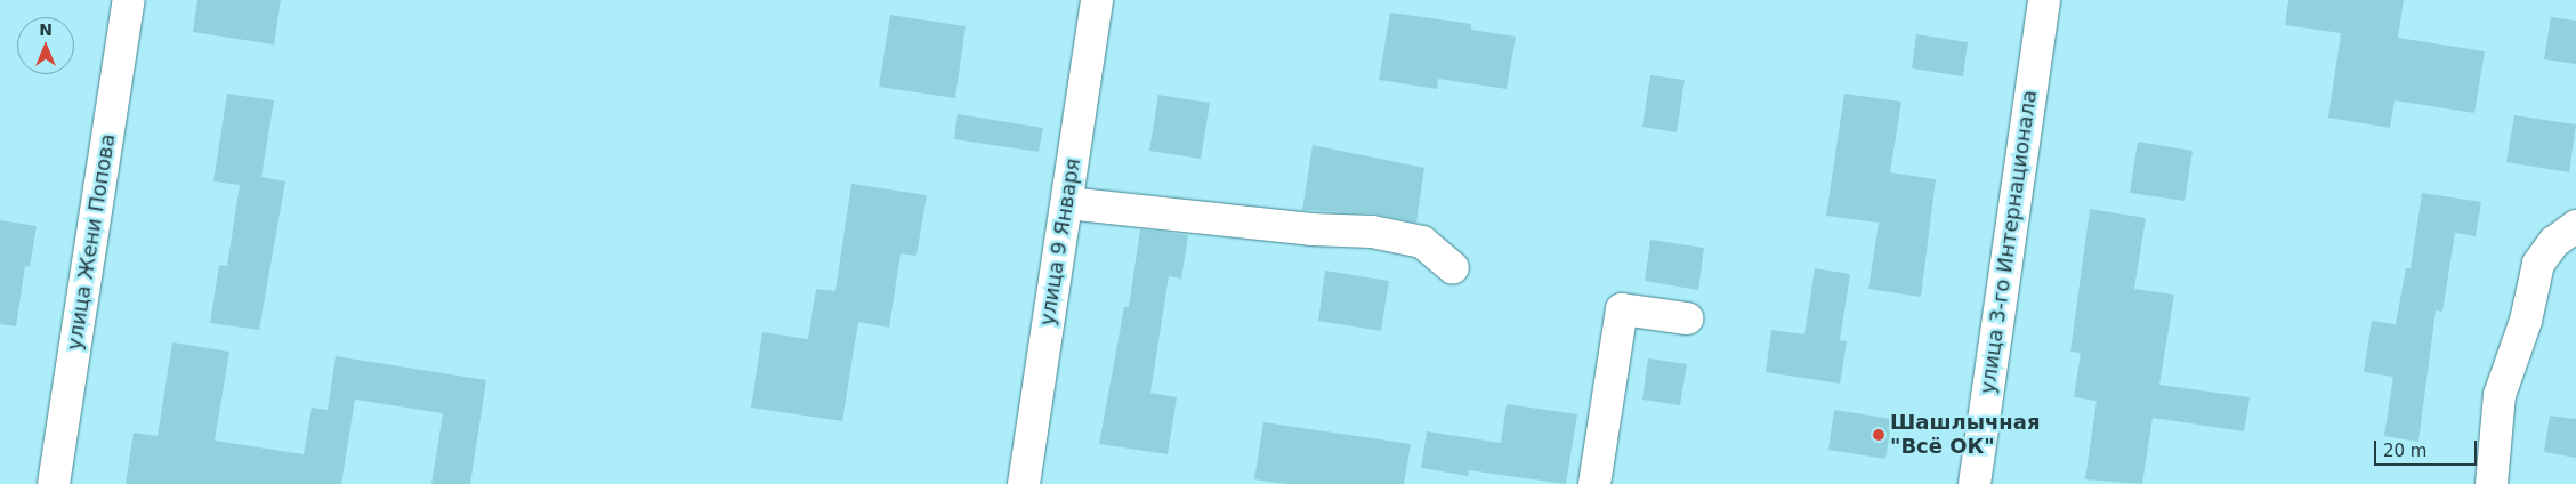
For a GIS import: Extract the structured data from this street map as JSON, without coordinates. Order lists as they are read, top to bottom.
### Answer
{
  "streets": {
    "street": ["улица Жени Попова", "улица 9 Января", "улица 3-го Интернационала"]
  },
  "places": ["Шашлычная \"Всё ОК\""],
  "scale_bar": "20 m",
  "north": "top"
}
